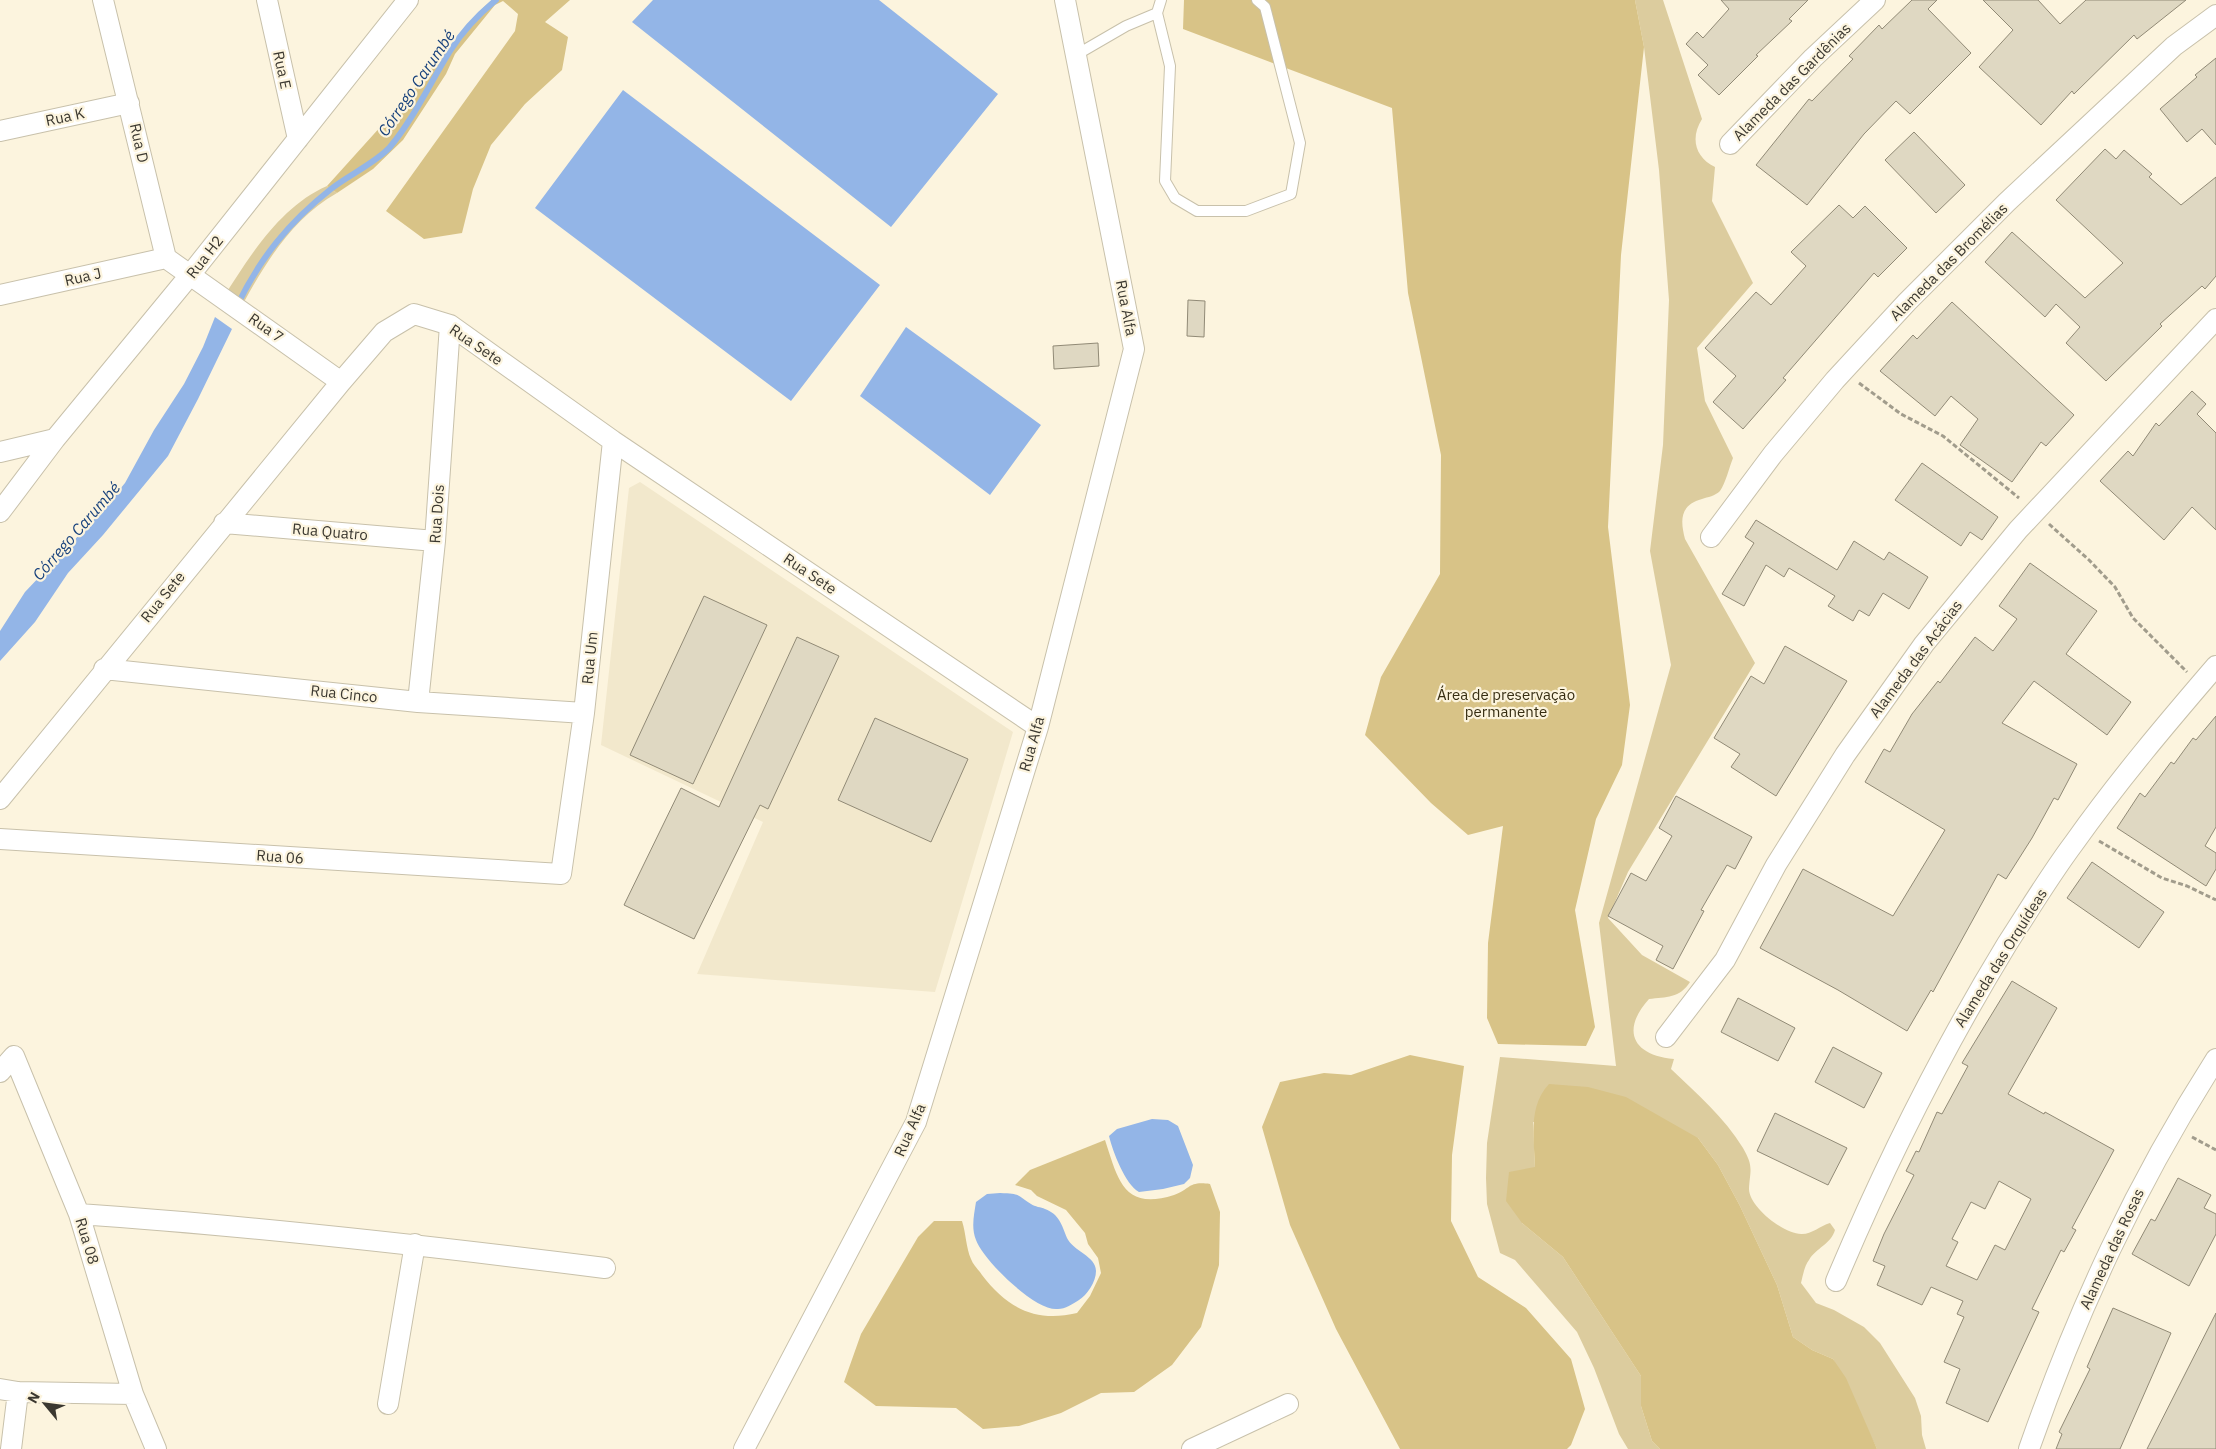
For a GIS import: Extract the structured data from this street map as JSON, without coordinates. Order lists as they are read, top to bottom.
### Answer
{
  "streets": {
    "street": [
      "Rua E",
      "Alameda das Gardênias",
      "Rua K",
      "Rua D",
      "Rua H2",
      "Alameda das Bromélias",
      "Rua J",
      "Rua Alfa",
      "Rua 7",
      "Rua Sete",
      "Rua Dois",
      "Rua Quatro",
      "Rua Um",
      "Alameda das Acácias",
      "Rua Cinco",
      "Rua 06",
      "Alameda das Orquídeas",
      "Rua 08",
      "Alameda das Rosas"
    ]
  },
  "crossings": [
    ["Rua E", "Rua H2"],
    ["Rua K", "Rua D"],
    ["Rua D", "Rua J"],
    ["Rua H2", "Rua 7"],
    ["Rua Alfa", "Rua Sete"],
    ["Rua 7", "Rua Sete"],
    ["Rua Sete", "Rua Dois"],
    ["Rua Sete", "Rua Quatro"],
    ["Rua Sete", "Rua Um"],
    ["Rua Sete", "Rua Cinco"],
    ["Rua Dois", "Rua Quatro"],
    ["Rua Dois", "Rua Cinco"],
    ["Rua Um", "Rua Cinco"],
    ["Rua Um", "Rua 06"]
  ],
  "water": ["Córrego Carumbé"],
  "parks": ["Área de preservação permanente"],
  "north": "top left"
}
